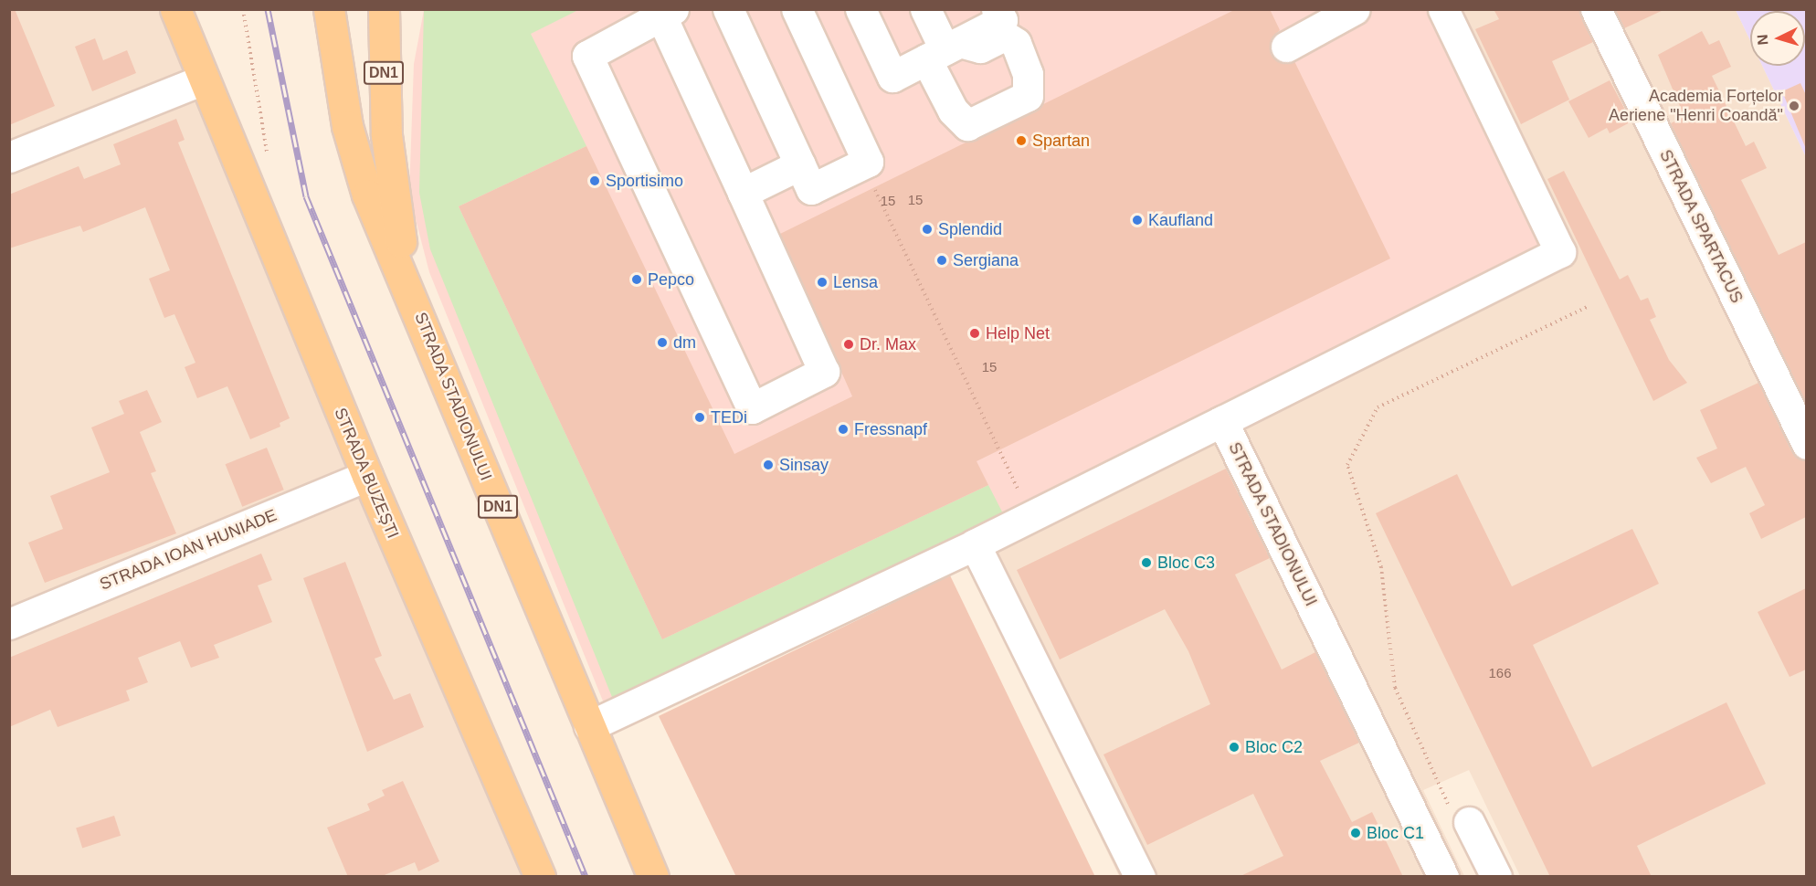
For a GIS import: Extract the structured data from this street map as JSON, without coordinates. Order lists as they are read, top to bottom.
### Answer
{
  "streets": {
    "main road": ["DN1", "STRADA STADIONULUI", "STRADA BUZEȘTI"],
    "street": ["STRADA SPARTACUS", "STRADA IOAN HUNIADE"]
  },
  "crossings": [
    ["DN1", "STRADA STADIONULUI"],
    ["STRADA BUZEȘTI", "STRADA IOAN HUNIADE"]
  ],
  "places": [
    "Academia Forțelor Aeriene \"Henri Coandă\"",
    "Spartan",
    "Sportisimo",
    "Kaufland",
    "Splendid",
    "Sergiana",
    "Pepco",
    "Lensa",
    "Help Net",
    "dm",
    "Dr. Max",
    "TEDi",
    "Fressnapf",
    "Sinsay",
    "Bloc C3",
    "Bloc C2",
    "Bloc C1"
  ],
  "house_numbers": [
    "15",
    "15",
    "15",
    "166"
  ],
  "north": "left"
}
